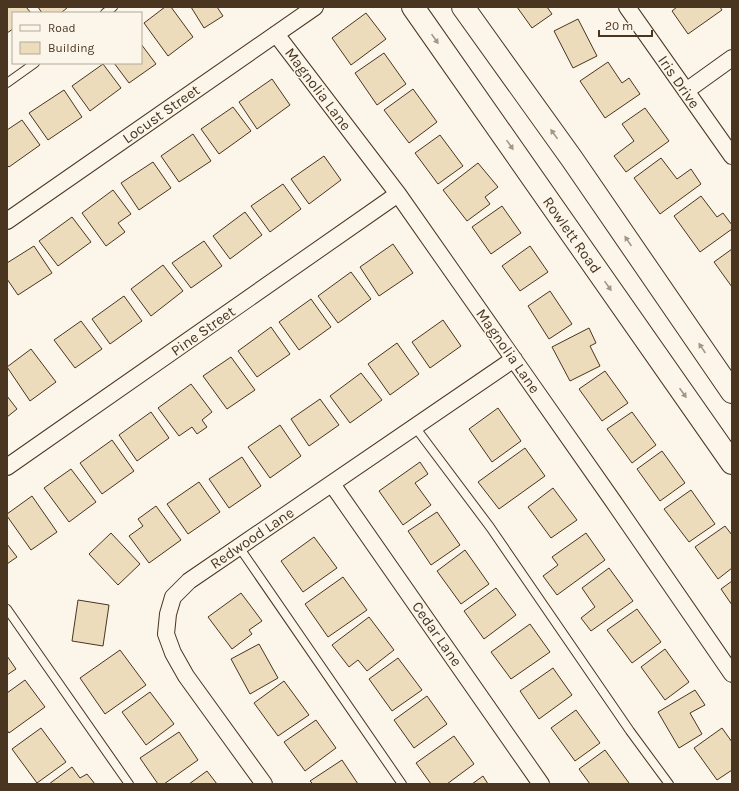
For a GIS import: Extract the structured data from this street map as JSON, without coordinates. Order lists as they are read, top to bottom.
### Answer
{
  "streets": {
    "main road": ["Rowlett Road"],
    "street": [
      "Iris Drive",
      "Magnolia Lane",
      "Locust Street",
      "Pine Street",
      "Redwood Lane",
      "Cedar Lane"
    ]
  },
  "crossings": [
    ["Magnolia Lane", "Locust Street"],
    ["Magnolia Lane", "Pine Street"],
    ["Magnolia Lane", "Redwood Lane"],
    ["Redwood Lane", "Cedar Lane"]
  ],
  "legend": ["Road", "Building"],
  "scale_bar": "20 m"
}
